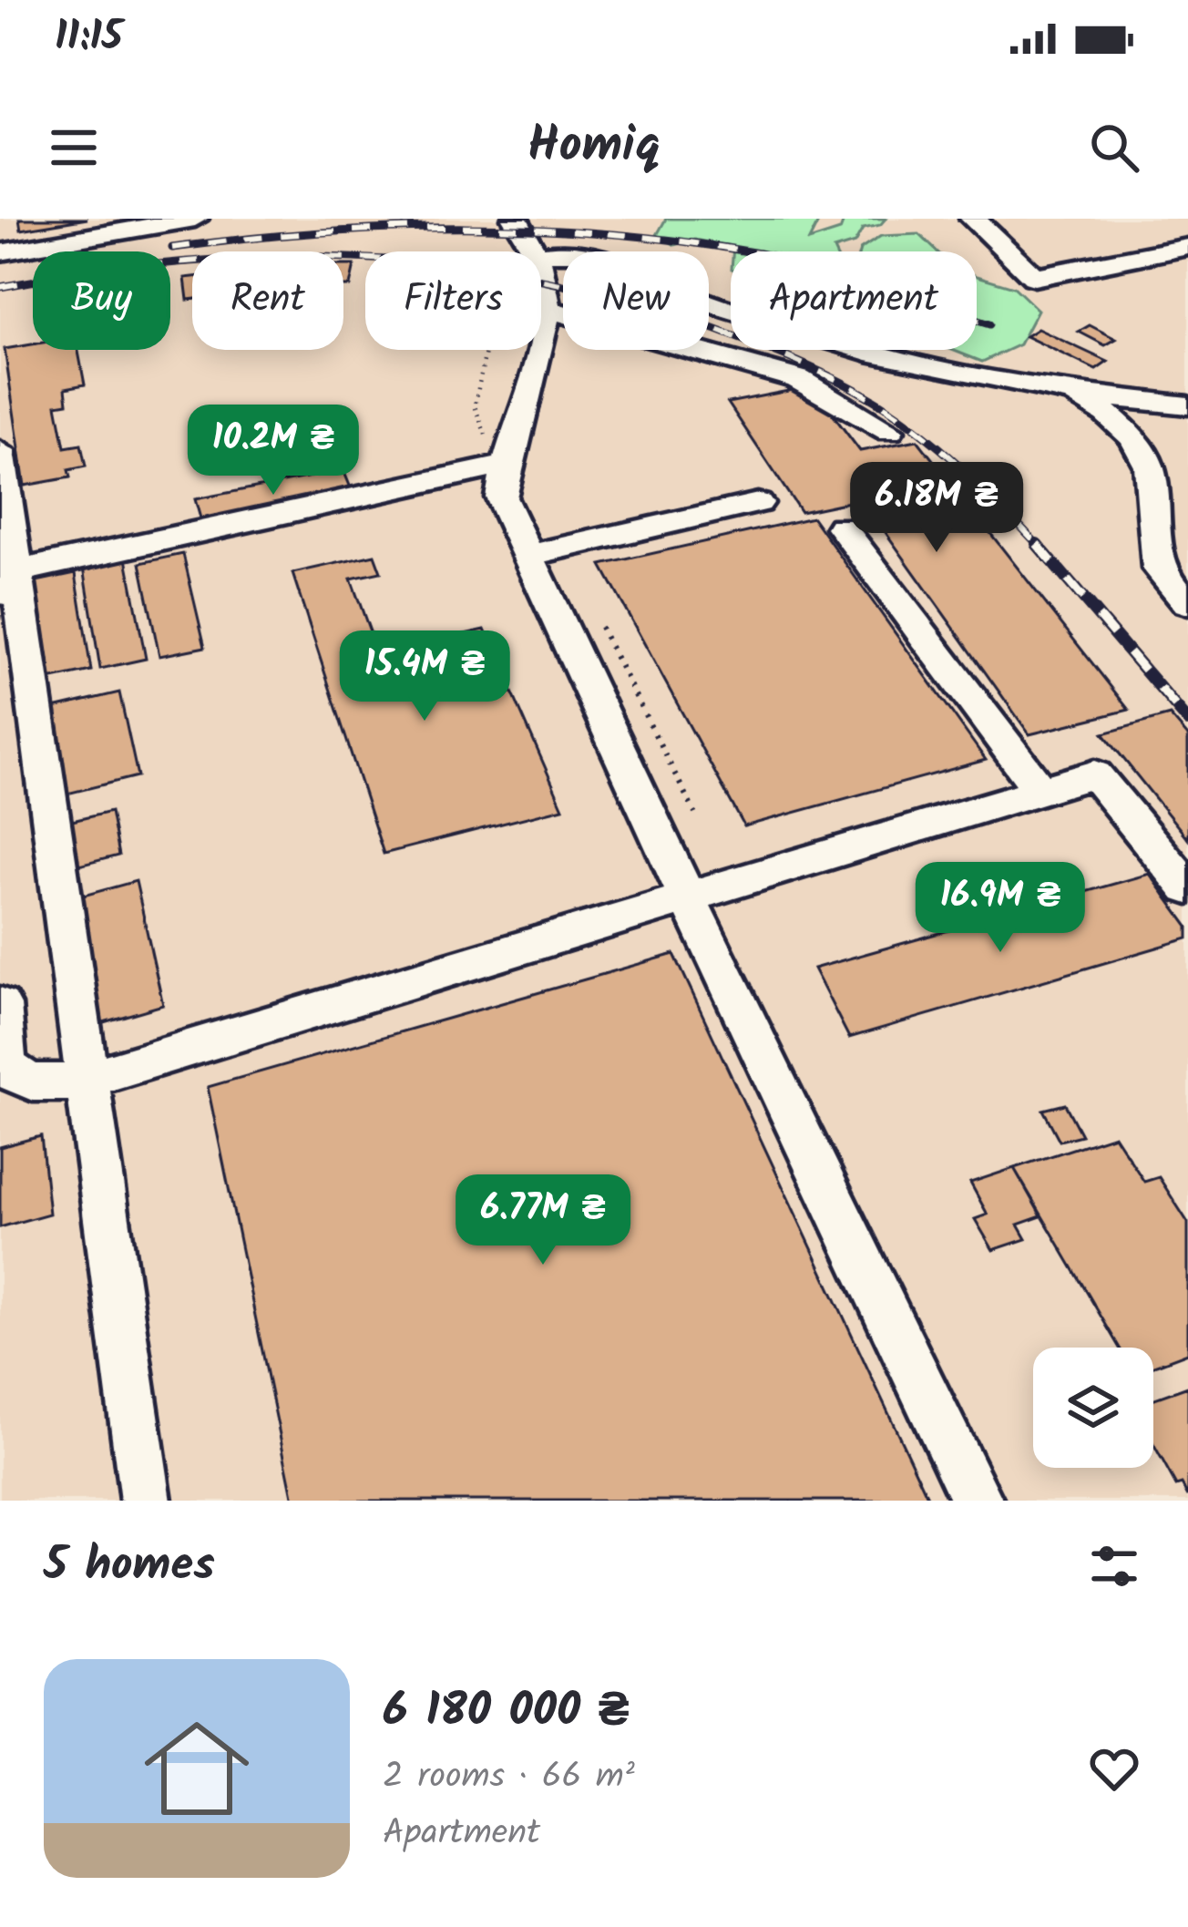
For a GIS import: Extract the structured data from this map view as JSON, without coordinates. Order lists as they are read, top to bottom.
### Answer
{
  "page": {
    "status": "11:15",
    "header": "Homiq",
    "chip": [
      "Buy",
      "Rent",
      "Filters",
      "New",
      "Apartment"
    ],
    "price": [
      "10.2M ₴",
      "6.18M ₴",
      "15.4M ₴",
      "16.9M ₴",
      "6.77M ₴"
    ],
    "heading": "5 homes",
    "list": [
      {
        "name": "6 180 000 ₴",
        "note": "2 rooms · 66 m² · Apartment"
      }
    ]
  }
}
